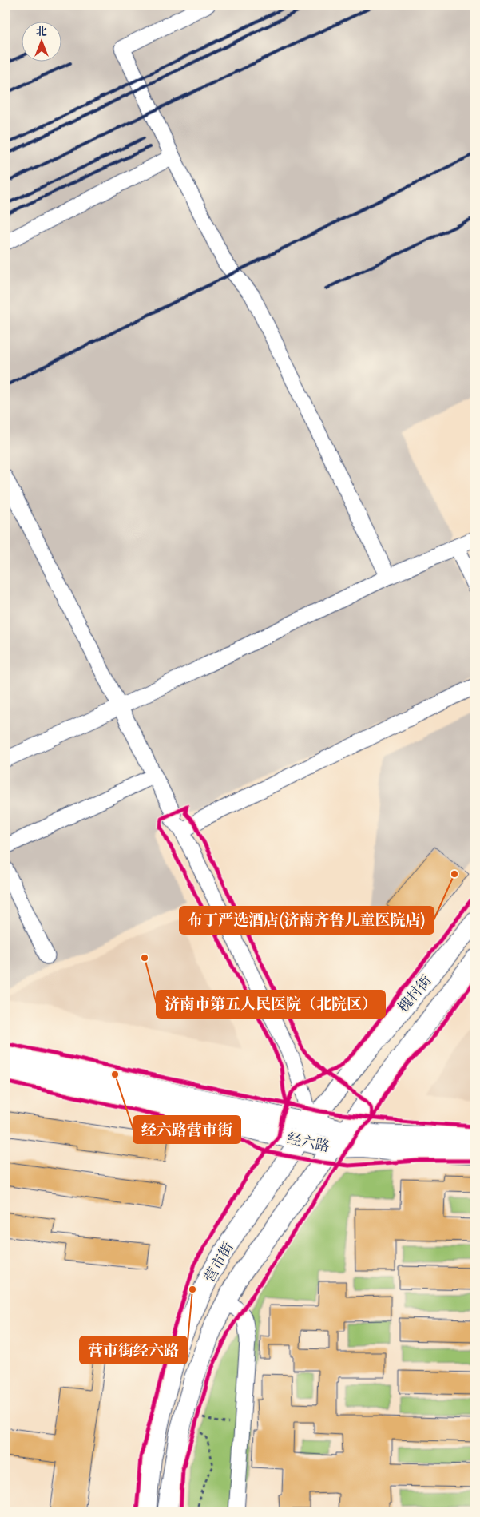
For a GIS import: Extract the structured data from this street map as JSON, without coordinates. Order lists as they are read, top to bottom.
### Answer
{
  "streets": {
    "main road": ["槐村街", "经六路", "营市街"]
  },
  "crossings": [
    ["槐村街", "经六路"],
    ["槐村街", "营市街"],
    ["经六路", "营市街"]
  ],
  "places": [
    "布丁严选酒店(济南齐鲁儿童医院店)",
    "济南市第五人民医院（北院区）",
    "经六路营市街",
    "营市街经六路"
  ],
  "north": "top"
}
